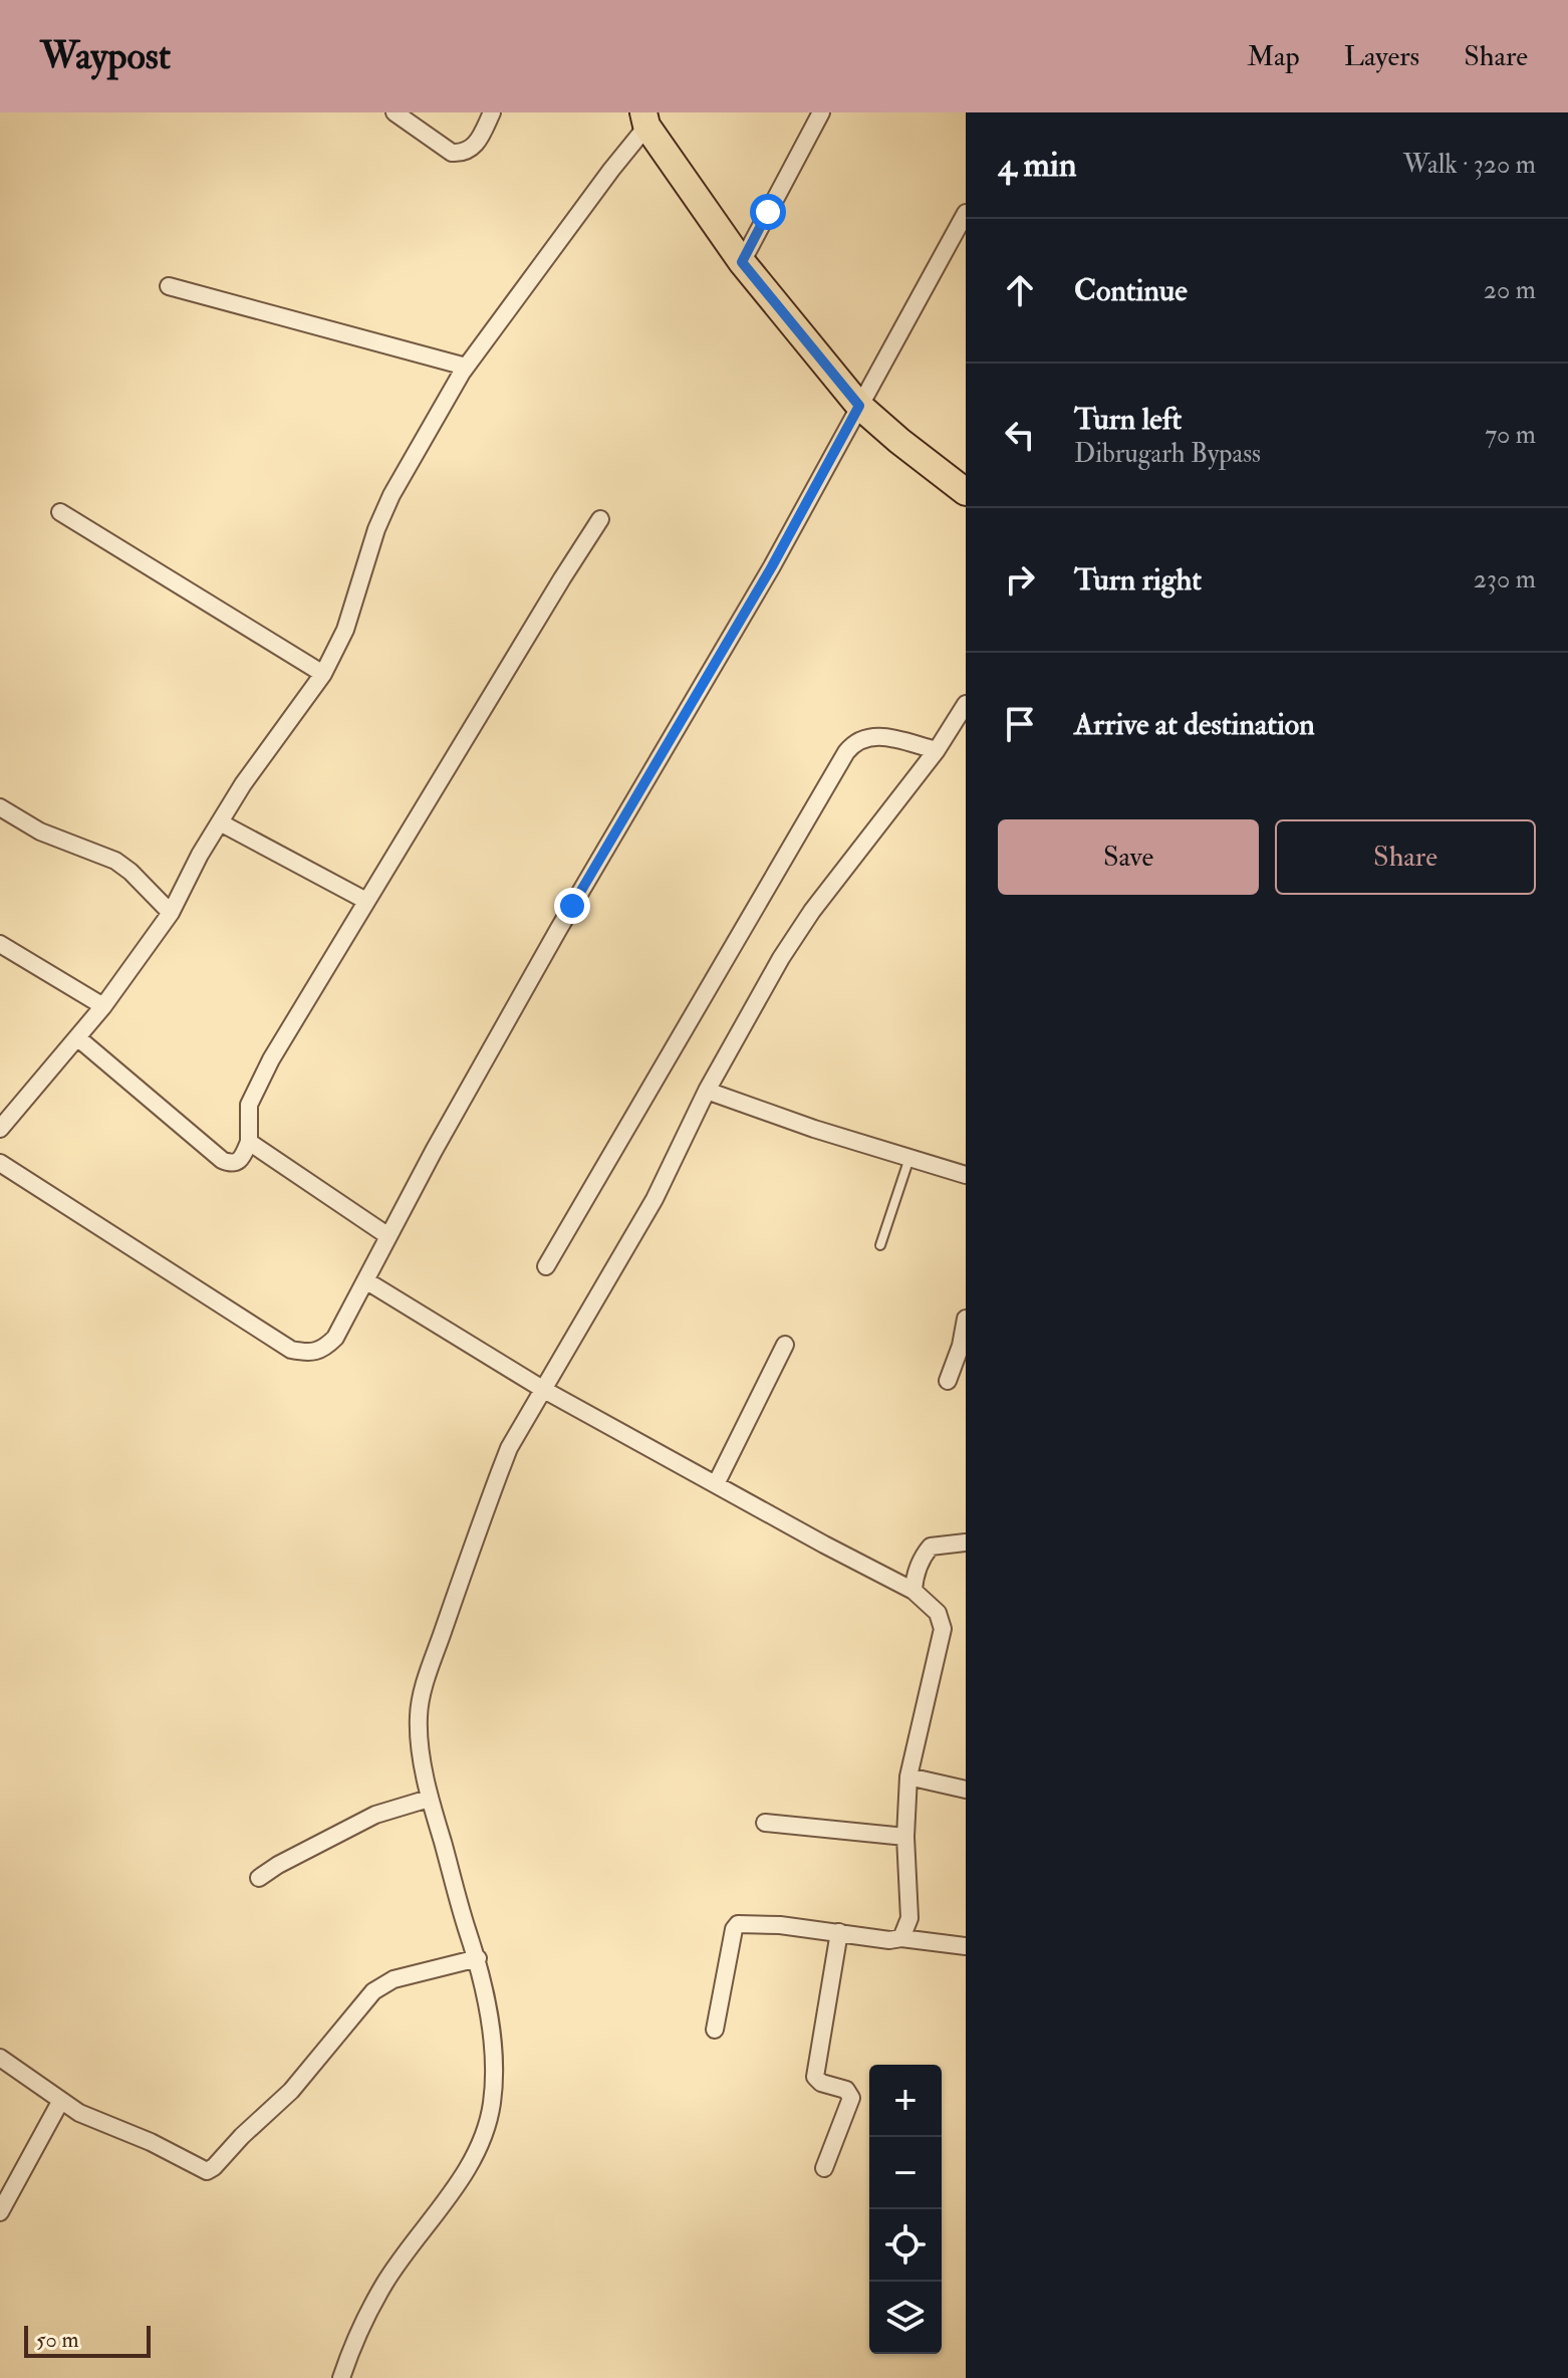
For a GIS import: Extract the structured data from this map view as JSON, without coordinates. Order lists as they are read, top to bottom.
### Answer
{
  "scale_bar": "50 m",
  "page": {
    "header": "Waypost",
    "nav": ["Map", "Layers", "Share"],
    "heading": ["4 min", "Walk · 320 m"],
    "list": [
      ["Continue", "20 m"],
      ["Turn left", "Dibrugarh Bypass", "70 m"],
      ["Turn right", "230 m"],
      "Arrive at destination"
    ],
    "buttons": ["Save", "Share"],
    "map_buttons": ["+", "−"],
    "scale": "50 m"
  }
}
